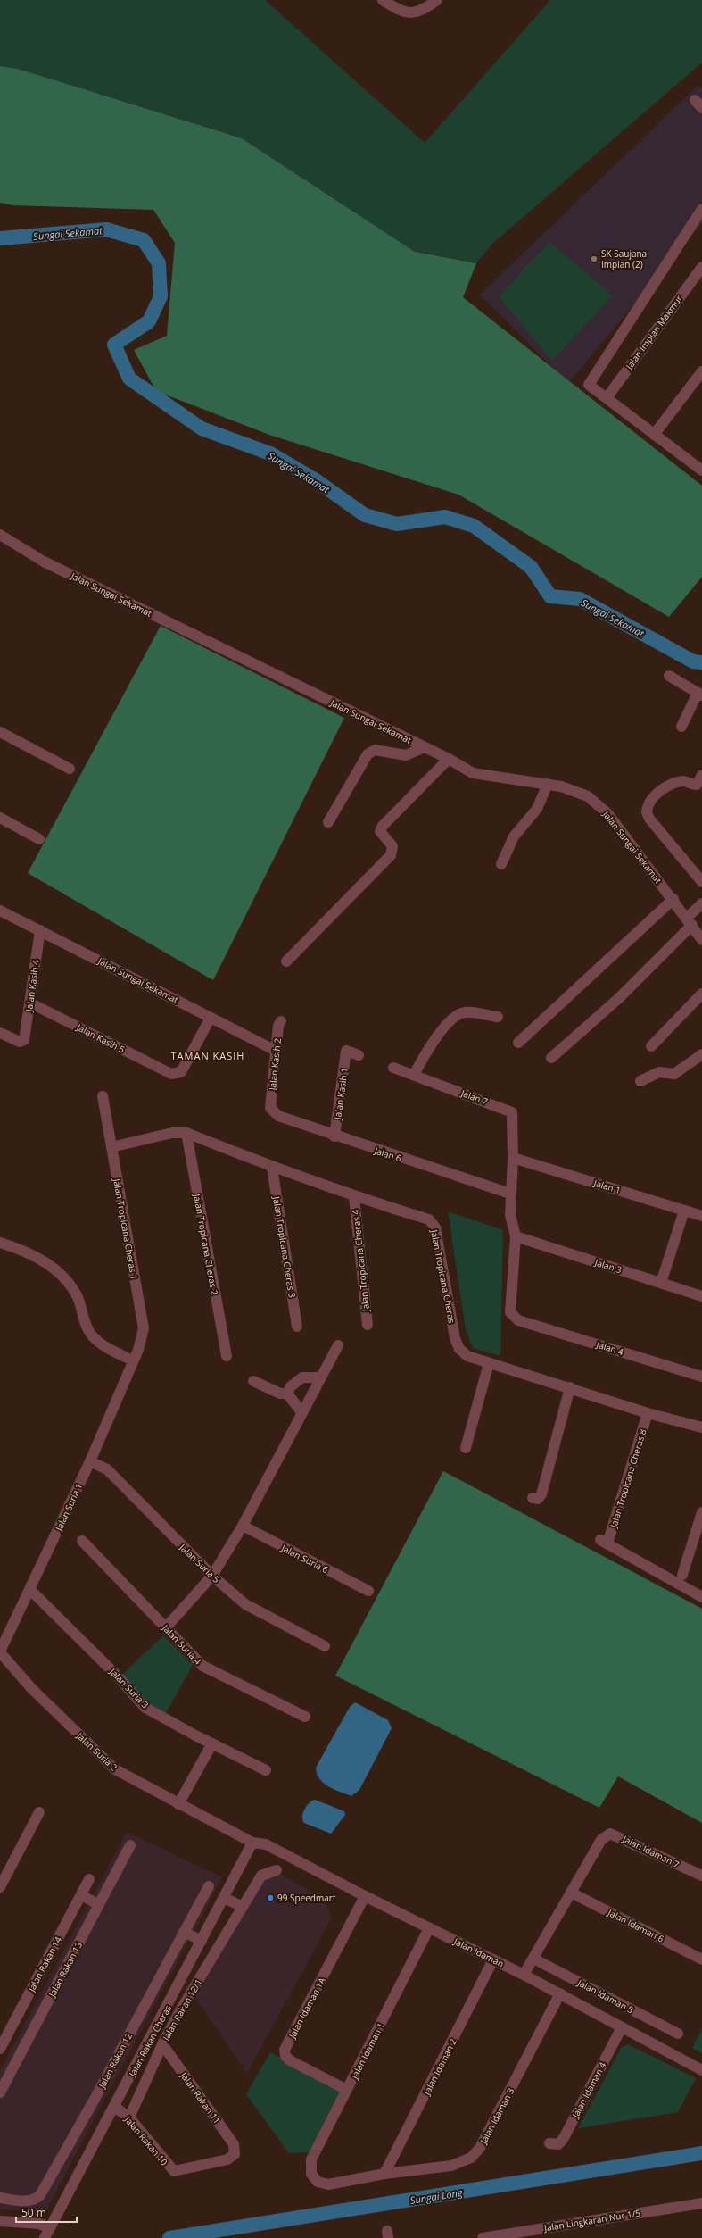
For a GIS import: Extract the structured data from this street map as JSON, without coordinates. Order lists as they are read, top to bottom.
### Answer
{
  "streets": {
    "street": [
      "Jalan Impian Makmur",
      "Jalan Sungai Sekamat",
      "Jalan Kasih 4",
      "Jalan Kasih 5",
      "Jalan Kasih 2",
      "Jalan Kasih 1",
      "Jalan 7",
      "Jalan 6",
      "Jalan 1",
      "Jalan Tropicana Cheras 1",
      "Jalan Tropicana Cheras 2",
      "Jalan Tropicana Cheras 3",
      "Jalan Tropicana Cheras 4",
      "Jalan 3",
      "Jalan Tropicana Cheras",
      "Jalan 4",
      "Jalan Tropicana Cheras 8",
      "Jalan Suria 1",
      "Jalan Suria 6",
      "Jalan Suria 5",
      "Jalan Suria 4",
      "Jalan Suria 3",
      "Jalan Suria 2",
      "Jalan Idaman 7",
      "Jalan Idaman 6",
      "Jalan Idaman",
      "Jalan Rakan 14",
      "Jalan Rakan 13",
      "Jalan Idaman 5",
      "Jalan Idaman 1A",
      "Jalan Rakan 12/1",
      "Jalan Rakan Cheras",
      "Jalan Idaman 1",
      "Jalan Rakan 12",
      "Jalan Idaman 2",
      "Jalan Idaman 4",
      "Jalan Rakan 11",
      "Jalan Idaman 3",
      "Jalan Rakan 10",
      "Jalan Lingkaran Nur 1/5"
    ]
  },
  "crossings": [
    ["Jalan Sungai Sekamat", "Jalan Kasih 4"],
    ["Jalan Sungai Sekamat", "Jalan Kasih 5"],
    ["Jalan Sungai Sekamat", "Jalan Kasih 2"],
    ["Jalan Kasih 4", "Jalan Kasih 5"],
    ["Jalan Kasih 2", "Jalan 6"],
    ["Jalan Kasih 1", "Jalan 6"],
    ["Jalan 7", "Jalan 1"],
    ["Jalan Tropicana Cheras 1", "Jalan Tropicana Cheras"],
    ["Jalan Tropicana Cheras 1", "Jalan Suria 1"],
    ["Jalan Tropicana Cheras 2", "Jalan Tropicana Cheras"],
    ["Jalan Tropicana Cheras 3", "Jalan Tropicana Cheras"],
    ["Jalan Tropicana Cheras 4", "Jalan Tropicana Cheras"],
    ["Jalan 3", "Jalan 4"],
    ["Jalan Tropicana Cheras", "Jalan Tropicana Cheras 8"],
    ["Jalan Suria 1", "Jalan Suria 5"],
    ["Jalan Suria 1", "Jalan Suria 3"],
    ["Jalan Suria 1", "Jalan Suria 2"],
    ["Jalan Suria 2", "Jalan Idaman"],
    ["Jalan Suria 2", "Jalan Rakan Cheras"],
    ["Jalan Idaman 7", "Jalan Idaman 6"],
    ["Jalan Idaman", "Jalan Idaman 1A"],
    ["Jalan Idaman", "Jalan Rakan Cheras"],
    ["Jalan Idaman", "Jalan Idaman 1"],
    ["Jalan Idaman", "Jalan Idaman 2"],
    ["Jalan Idaman", "Jalan Idaman 4"],
    ["Jalan Idaman", "Jalan Idaman 3"],
    ["Jalan Idaman 1A", "Jalan Idaman 1"],
    ["Jalan Rakan 12/1", "Jalan Rakan 11"],
    ["Jalan Rakan 12/1", "Jalan Rakan 10"],
    ["Jalan Rakan Cheras", "Jalan Rakan 10"],
    ["Jalan Idaman 1", "Jalan Idaman 3"],
    ["Jalan Idaman 2", "Jalan Idaman 3"],
    ["Jalan Rakan 11", "Jalan Rakan 10"]
  ],
  "districts": ["TAMAN KASIH"],
  "water": ["Sungai Sekamat", "Sungai Long"],
  "places": ["SK Saujana Impian (2)", "99 Speedmart"],
  "scale_bar": "50 m"
}
